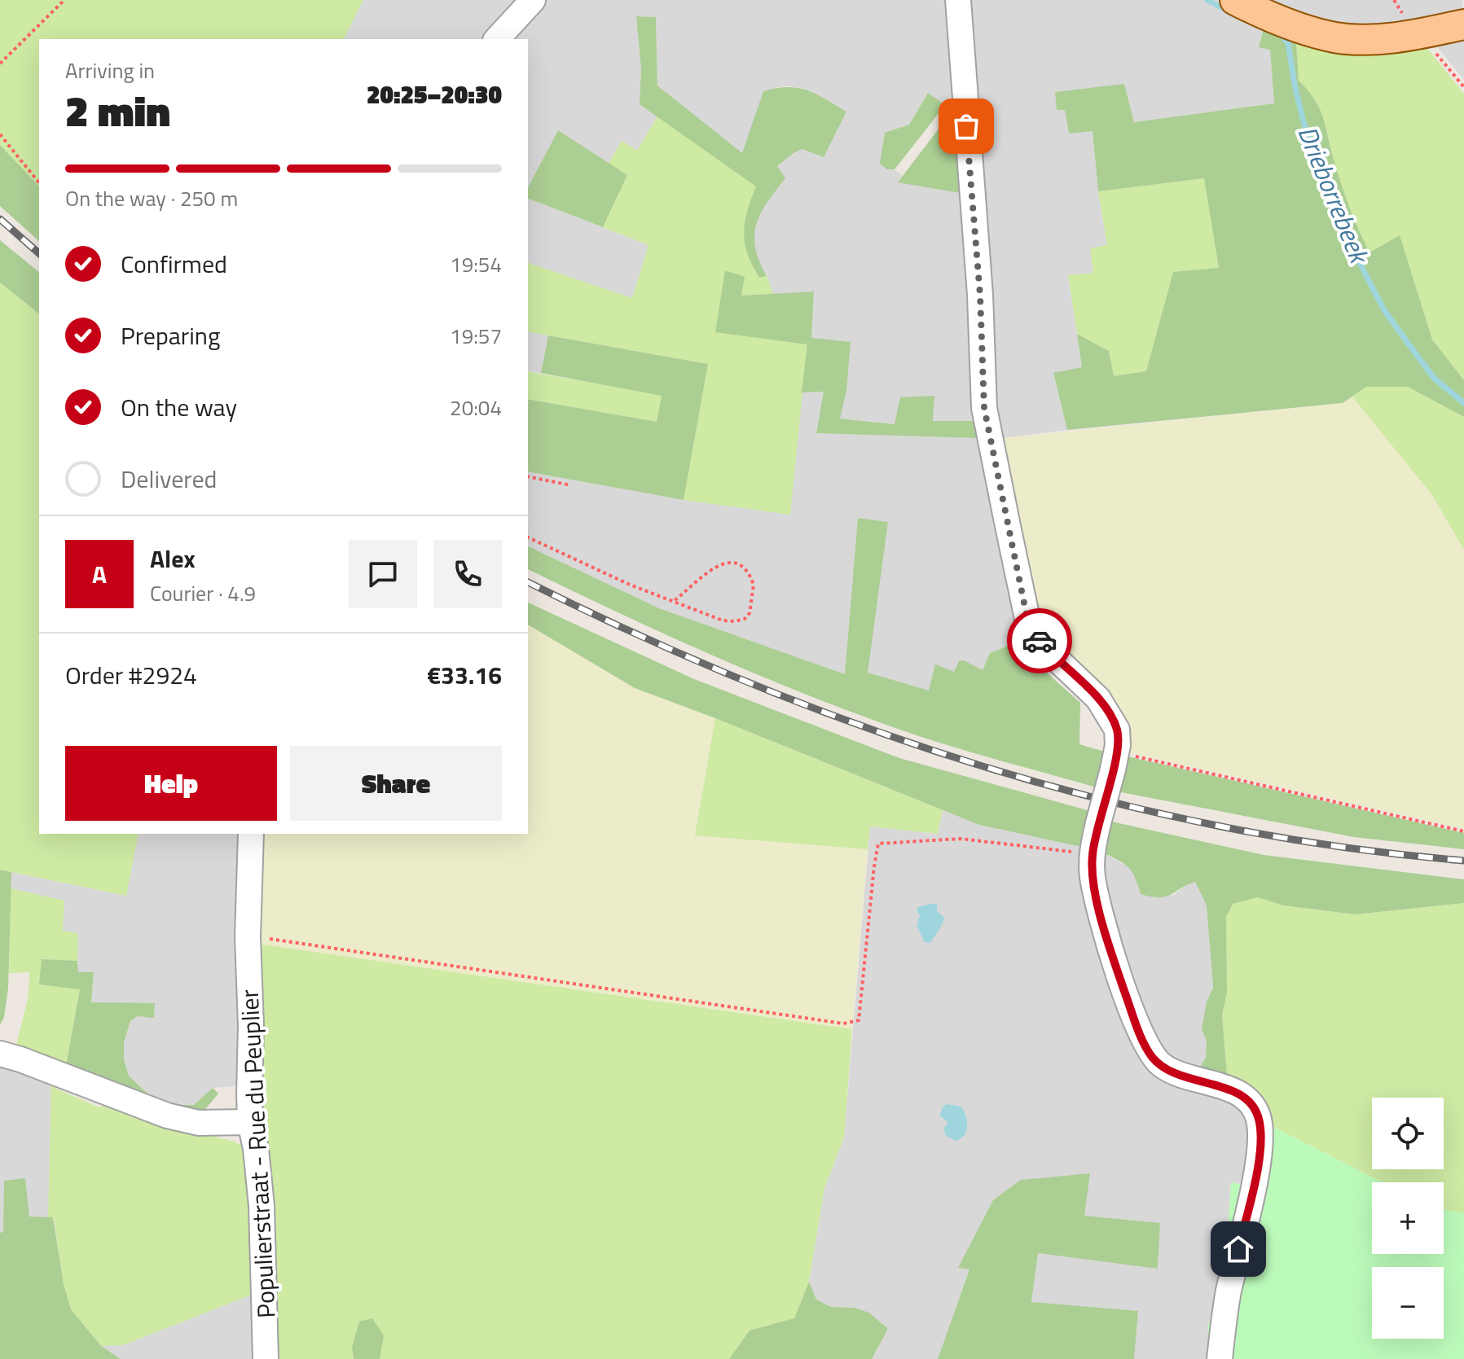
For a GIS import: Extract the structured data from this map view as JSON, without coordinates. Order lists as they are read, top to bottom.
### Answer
{
  "streets": {
    "street": ["Populierstraat - Rue du Peuplier"]
  },
  "water": ["Drieborrebeek"],
  "page": {
    "heading": ["2 min", "Arriving in", "20:25–20:30"],
    "panel": [
      "Alex",
      "Courier · 4.9",
      "Order #2924",
      "€33.16"
    ],
    "bar": "On the way · 250 m",
    "list": [
      ["Confirmed", "19:54"],
      ["Preparing", "19:57"],
      ["On the way", "20:04"],
      "Delivered"
    ],
    "round": "A",
    "buttons": ["Help", "Share"],
    "map_buttons": ["+", "−"]
  }
}
